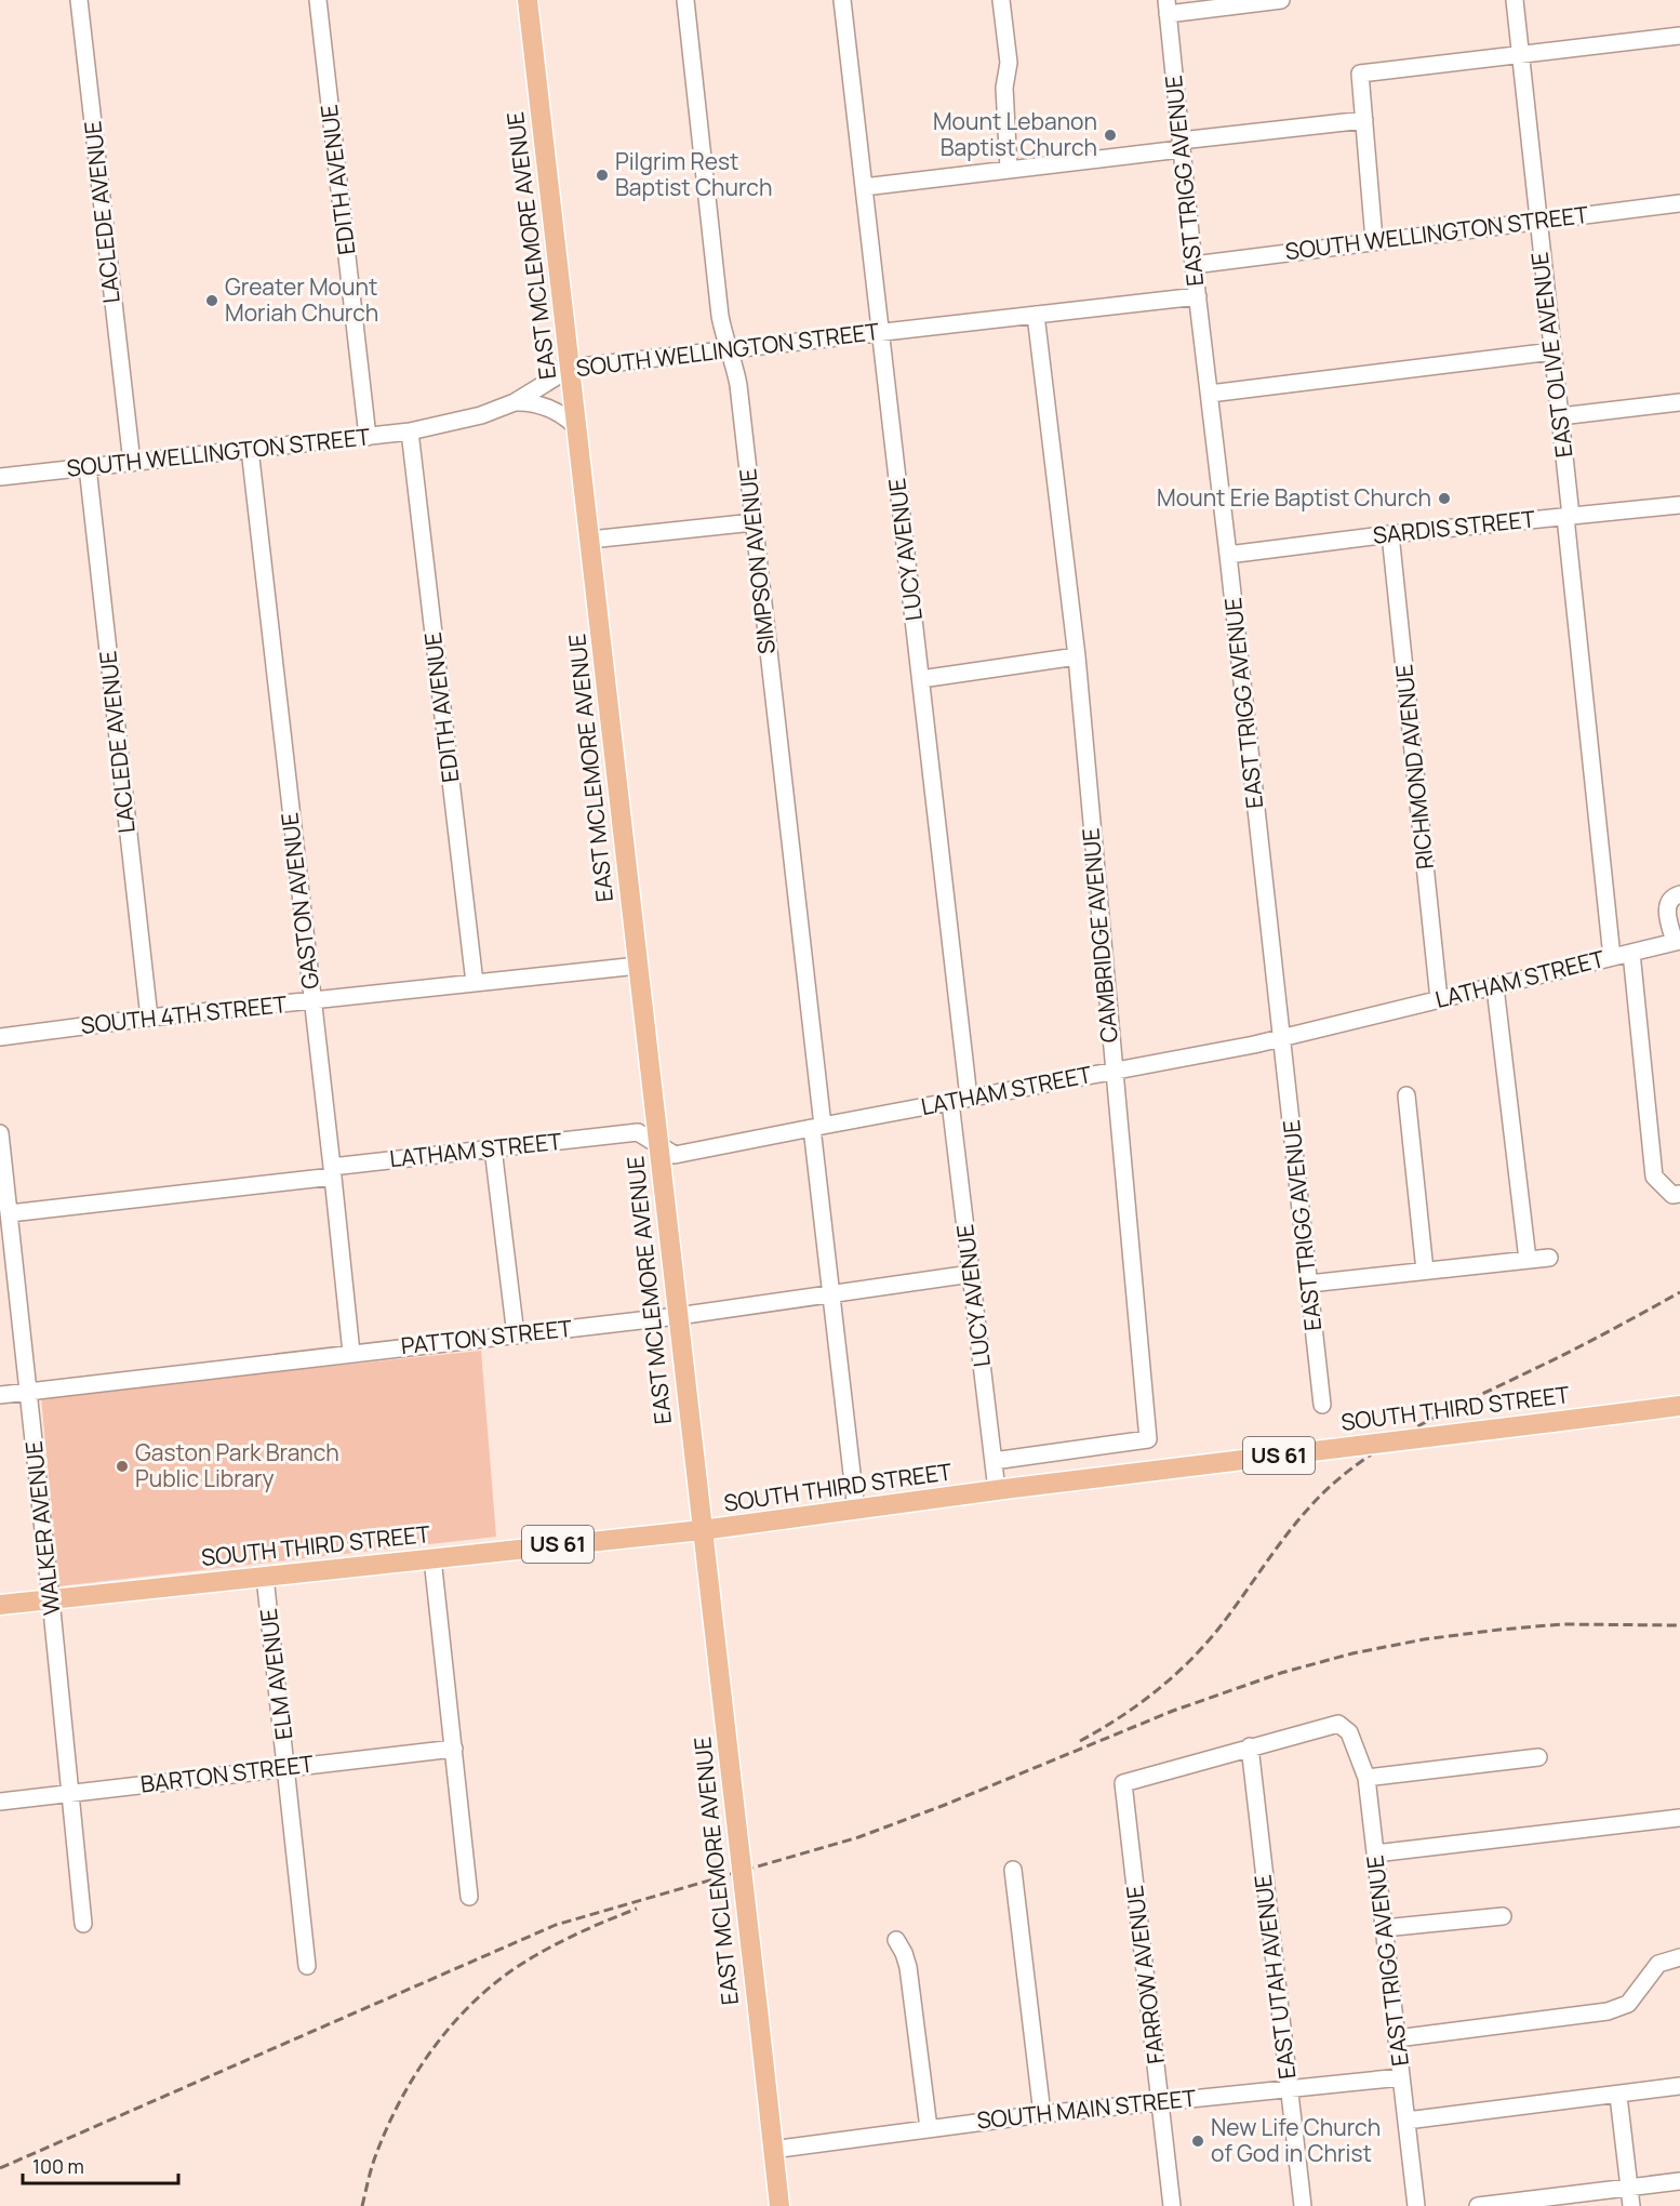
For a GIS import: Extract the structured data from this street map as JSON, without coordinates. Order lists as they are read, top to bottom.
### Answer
{
  "streets": {
    "main road": ["EAST MCLEMORE AVENUE", "SOUTH THIRD STREET", "US 61"],
    "street": [
      "EDITH AVENUE",
      "EAST TRIGG AVENUE",
      "LACLEDE AVENUE",
      "SOUTH WELLINGTON STREET",
      "EAST OLIVE AVENUE",
      "SARDIS STREET",
      "LUCY AVENUE",
      "SIMPSON AVENUE",
      "RICHMOND AVENUE",
      "GASTON AVENUE",
      "CAMBRIDGE AVENUE",
      "LATHAM STREET",
      "SOUTH 4TH STREET",
      "PATTON STREET",
      "WALKER AVENUE",
      "ELM AVENUE",
      "BARTON STREET",
      "FARROW AVENUE",
      "EAST UTAH AVENUE",
      "SOUTH MAIN STREET"
    ]
  },
  "crossings": [
    ["EDITH AVENUE", "SOUTH WELLINGTON STREET"],
    ["EDITH AVENUE", "SOUTH 4TH STREET"],
    ["EAST TRIGG AVENUE", "SOUTH WELLINGTON STREET"],
    ["EAST TRIGG AVENUE", "SARDIS STREET"],
    ["EAST TRIGG AVENUE", "LATHAM STREET"],
    ["EAST TRIGG AVENUE", "FARROW AVENUE"],
    ["EAST TRIGG AVENUE", "EAST UTAH AVENUE"],
    ["EAST TRIGG AVENUE", "SOUTH MAIN STREET"],
    ["LACLEDE AVENUE", "SOUTH WELLINGTON STREET"],
    ["LACLEDE AVENUE", "SOUTH 4TH STREET"],
    ["SOUTH WELLINGTON STREET", "EAST MCLEMORE AVENUE"],
    ["SOUTH WELLINGTON STREET", "EAST OLIVE AVENUE"],
    ["SOUTH WELLINGTON STREET", "LUCY AVENUE"],
    ["SOUTH WELLINGTON STREET", "SIMPSON AVENUE"],
    ["SOUTH WELLINGTON STREET", "GASTON AVENUE"],
    ["SOUTH WELLINGTON STREET", "CAMBRIDGE AVENUE"],
    ["EAST MCLEMORE AVENUE", "LATHAM STREET"],
    ["EAST MCLEMORE AVENUE", "SOUTH 4TH STREET"],
    ["EAST MCLEMORE AVENUE", "PATTON STREET"],
    ["EAST MCLEMORE AVENUE", "SOUTH THIRD STREET"],
    ["EAST MCLEMORE AVENUE", "SOUTH MAIN STREET"],
    ["EAST OLIVE AVENUE", "SARDIS STREET"],
    ["EAST OLIVE AVENUE", "LATHAM STREET"],
    ["SARDIS STREET", "RICHMOND AVENUE"],
    ["LUCY AVENUE", "CAMBRIDGE AVENUE"],
    ["LUCY AVENUE", "LATHAM STREET"],
    ["LUCY AVENUE", "PATTON STREET"],
    ["LUCY AVENUE", "SOUTH THIRD STREET"],
    ["SIMPSON AVENUE", "LATHAM STREET"],
    ["SIMPSON AVENUE", "PATTON STREET"],
    ["SIMPSON AVENUE", "SOUTH THIRD STREET"],
    ["RICHMOND AVENUE", "LATHAM STREET"],
    ["GASTON AVENUE", "LATHAM STREET"],
    ["GASTON AVENUE", "SOUTH 4TH STREET"],
    ["GASTON AVENUE", "PATTON STREET"],
    ["CAMBRIDGE AVENUE", "LATHAM STREET"],
    ["LATHAM STREET", "WALKER AVENUE"],
    ["PATTON STREET", "WALKER AVENUE"],
    ["SOUTH THIRD STREET", "WALKER AVENUE"],
    ["SOUTH THIRD STREET", "ELM AVENUE"],
    ["WALKER AVENUE", "BARTON STREET"],
    ["ELM AVENUE", "BARTON STREET"],
    ["FARROW AVENUE", "EAST UTAH AVENUE"],
    ["FARROW AVENUE", "SOUTH MAIN STREET"],
    ["EAST UTAH AVENUE", "SOUTH MAIN STREET"]
  ],
  "places": [
    "Mount Lebanon Baptist Church",
    "Pilgrim Rest Baptist Church",
    "Greater Mount Moriah Church",
    "Mount Erie Baptist Church",
    "Gaston Park Branch Public Library",
    "New Life Church of God in Christ"
  ],
  "scale_bar": "100 m"
}
